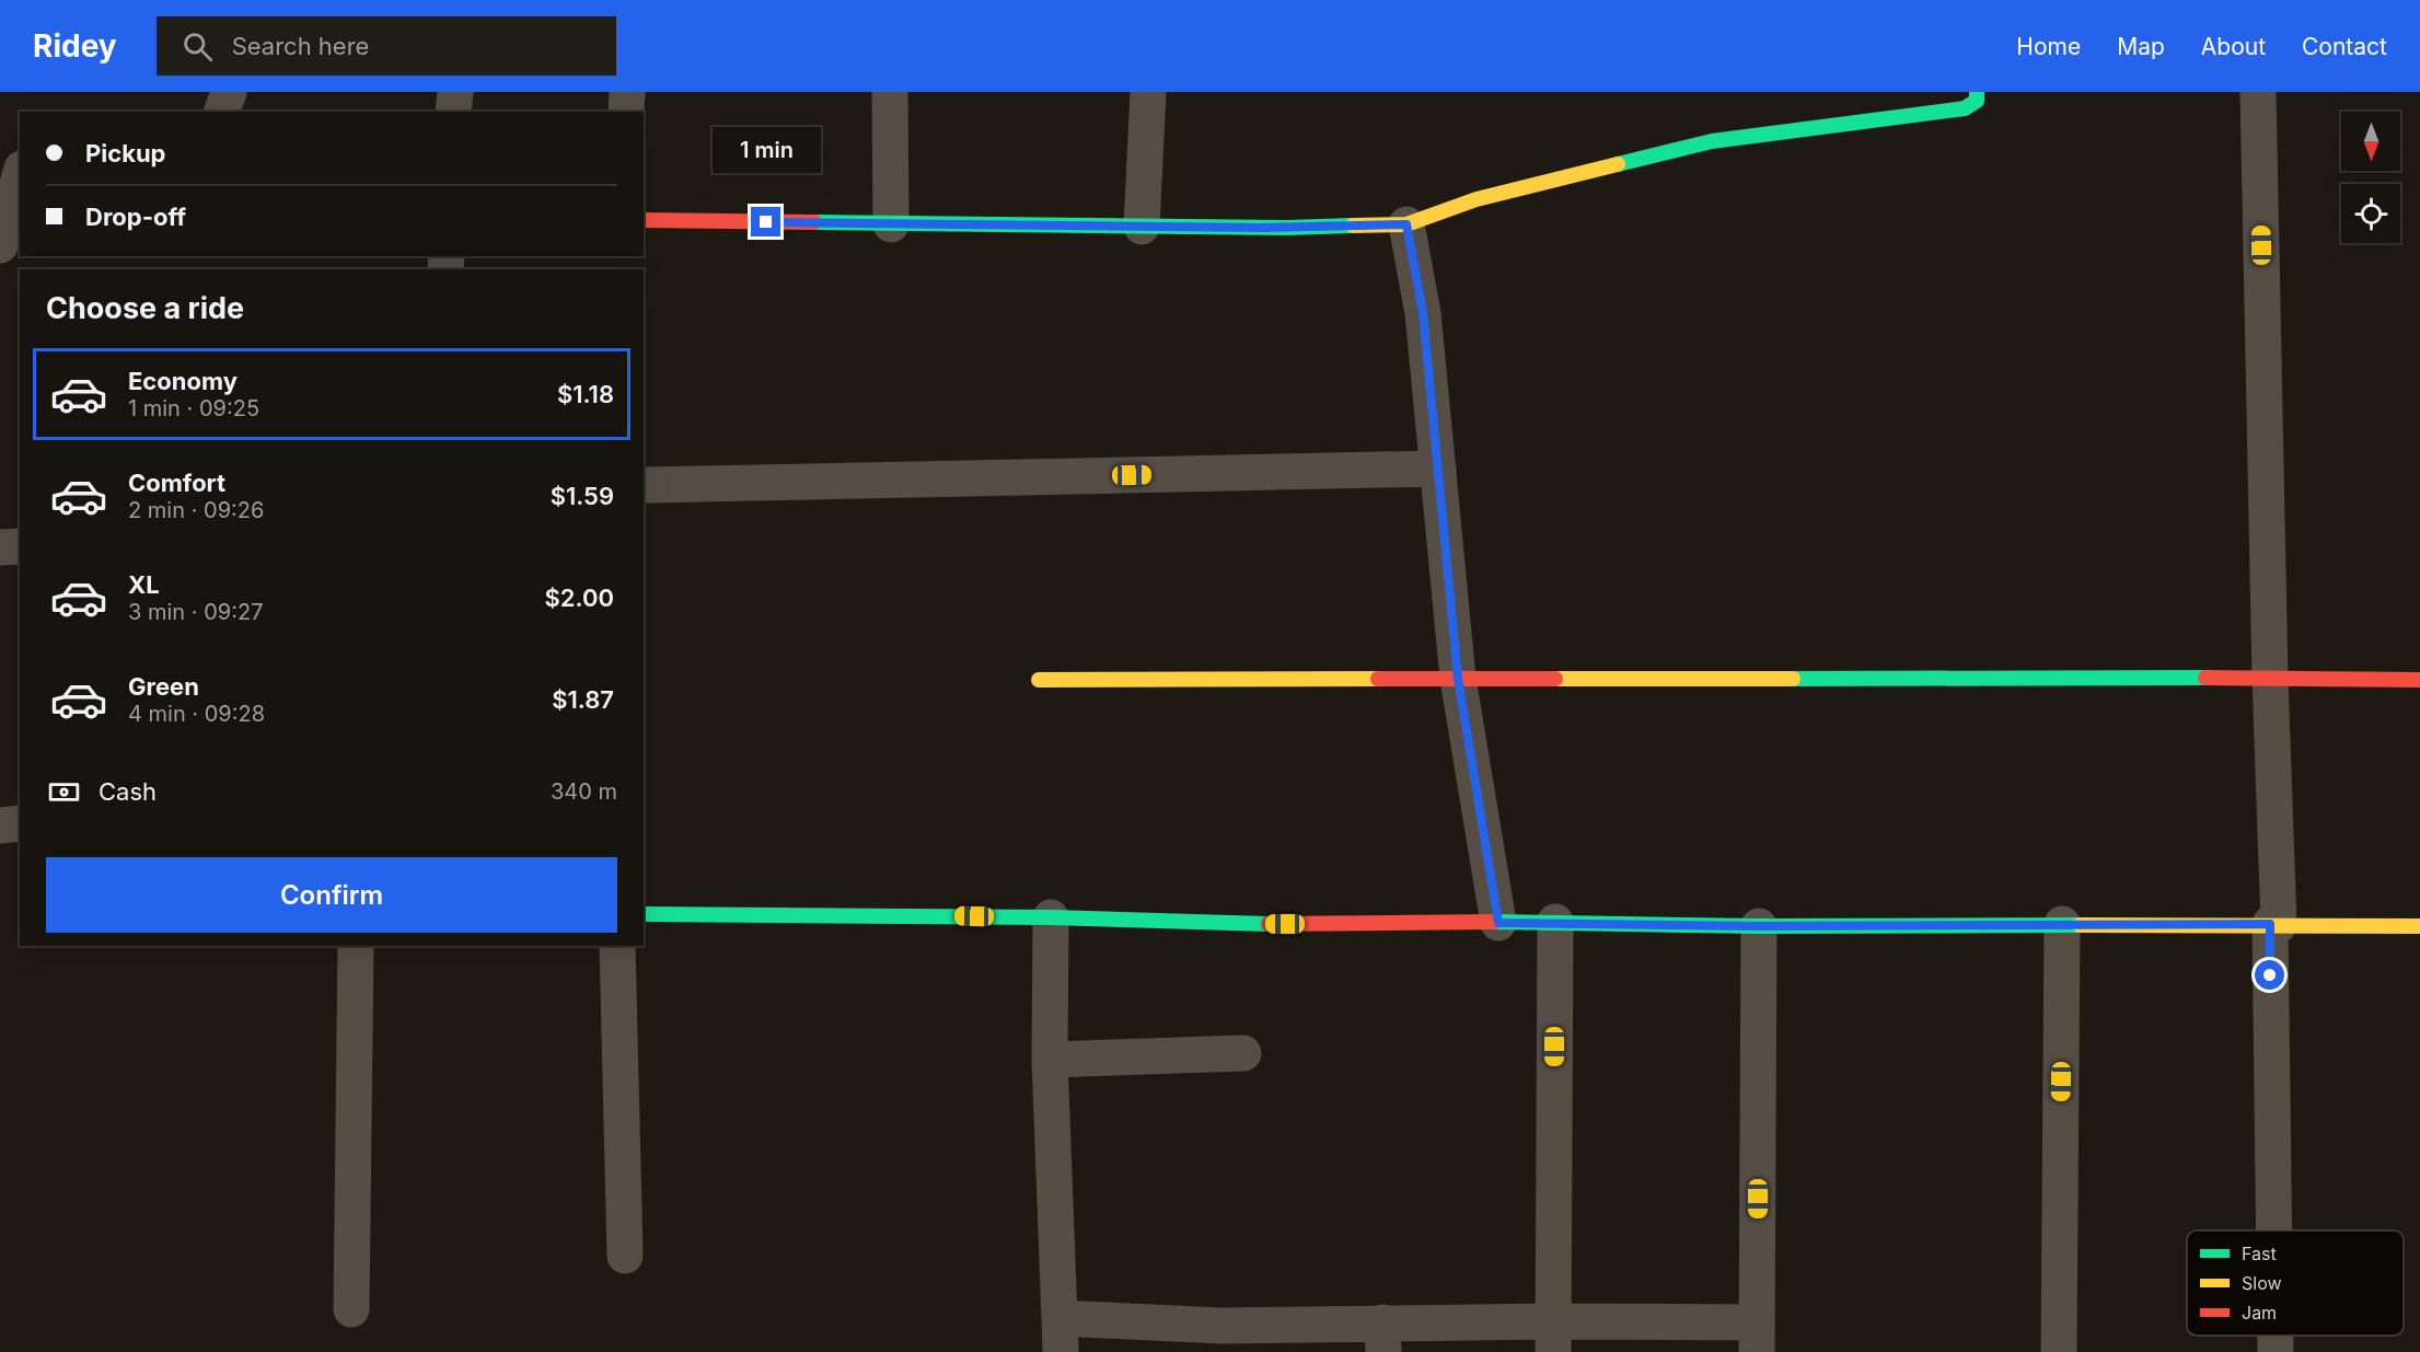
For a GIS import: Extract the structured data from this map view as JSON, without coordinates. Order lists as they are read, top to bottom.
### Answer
{
  "legend": ["Fast", "Slow", "Jam"],
  "north": "bottom",
  "page": {
    "header": "Ridey",
    "search": "Search here",
    "nav": [
      "Home",
      "Map",
      "About",
      "Contact"
    ],
    "banner": ["Pickup", "Drop-off"],
    "bubble": "1 min",
    "heading": "Choose a ride",
    "list": [
      {
        "name": "Economy",
        "note": "1 min · 09:25",
        "value": "$1.18"
      },
      {
        "name": "Comfort",
        "note": "2 min · 09:26",
        "value": "$1.59"
      },
      {
        "name": "XL",
        "note": "3 min · 09:27",
        "value": "$2.00"
      },
      {
        "name": "Green",
        "note": "4 min · 09:28",
        "value": "$1.87"
      }
    ],
    "pay": ["Cash", "340 m"],
    "buttons": "Confirm"
  }
}
